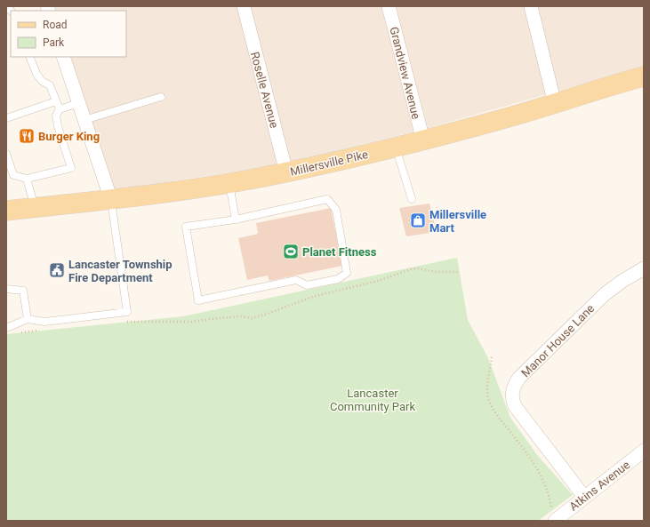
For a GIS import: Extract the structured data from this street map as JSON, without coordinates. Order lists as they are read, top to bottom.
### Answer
{
  "streets": {
    "main road": ["Millersville Pike"],
    "street": [
      "Grandview Avenue",
      "Roselle Avenue",
      "Manor House Lane",
      "Atkins Avenue"
    ]
  },
  "crossings": [
    ["Grandview Avenue", "Millersville Pike"],
    ["Roselle Avenue", "Millersville Pike"],
    ["Manor House Lane", "Atkins Avenue"]
  ],
  "parks": ["Lancaster Community Park"],
  "places": {
    "restaurant": ["Burger King"],
    "shop": ["Millersville Mart"],
    "sports": ["Planet Fitness"],
    "public building": ["Lancaster Township Fire Department"]
  },
  "legend": ["Road", "Park"]
}
